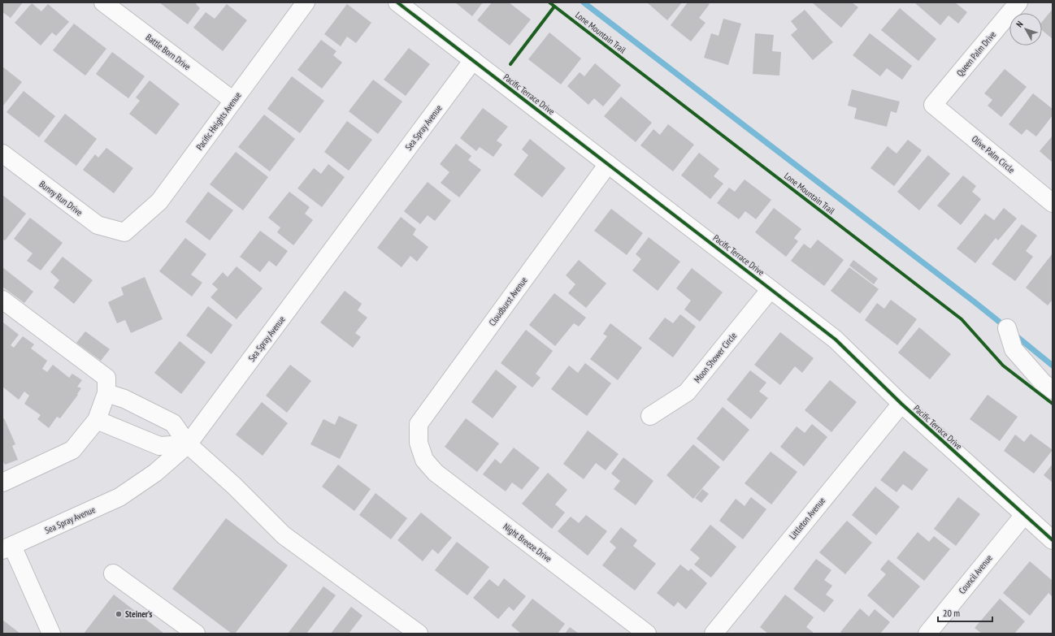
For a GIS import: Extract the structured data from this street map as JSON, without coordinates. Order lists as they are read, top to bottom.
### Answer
{
  "streets": {
    "street": [
      "Battle Born Drive",
      "Queen Palm Drive",
      "Pacific Terrace Drive",
      "Pacific Heights Avenue",
      "Sea Spray Avenue",
      "Olive Palm Circle",
      "Bunny Run Drive",
      "Cloudburst Avenue",
      "Moon Shower Circle",
      "Littleton Avenue",
      "Night Breeze Drive",
      "Council Avenue"
    ],
    "cycle path": ["Lone Mountain Trail"]
  },
  "crossings": [
    ["Battle Born Drive", "Pacific Heights Avenue"],
    ["Queen Palm Drive", "Olive Palm Circle"],
    ["Pacific Terrace Drive", "Sea Spray Avenue"],
    ["Pacific Terrace Drive", "Cloudburst Avenue"],
    ["Pacific Terrace Drive", "Moon Shower Circle"],
    ["Pacific Terrace Drive", "Littleton Avenue"],
    ["Pacific Terrace Drive", "Council Avenue"],
    ["Pacific Heights Avenue", "Bunny Run Drive"],
    ["Cloudburst Avenue", "Night Breeze Drive"]
  ],
  "places": ["Steiner’s"],
  "scale_bar": "20 m",
  "north": "top left"
}
